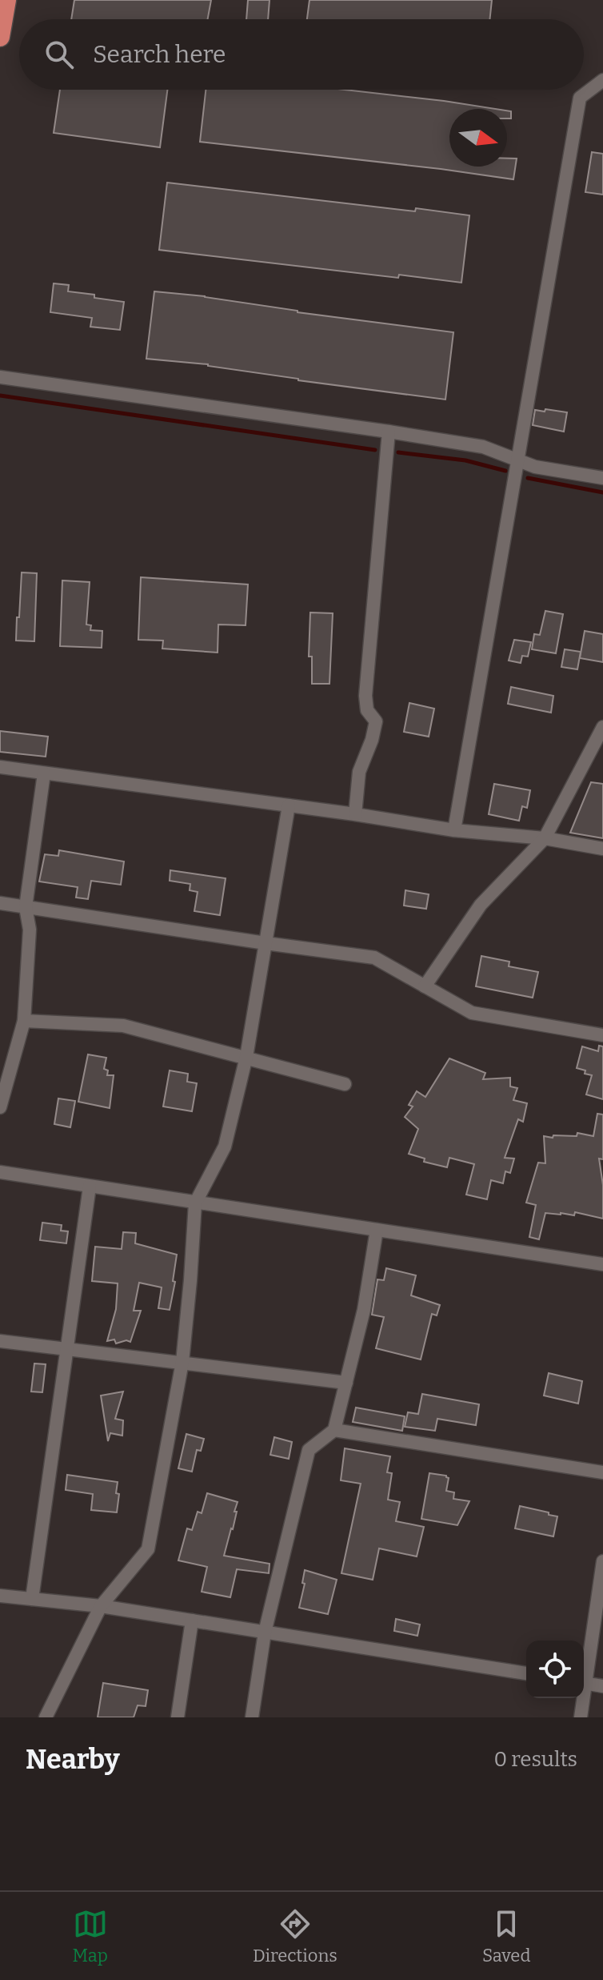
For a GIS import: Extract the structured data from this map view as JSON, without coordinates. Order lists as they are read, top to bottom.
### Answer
{
  "north": "right",
  "page": {
    "search": "Search here",
    "heading": ["Nearby", "0 results"],
    "nav": ["Map", "Directions", "Saved"]
  }
}
